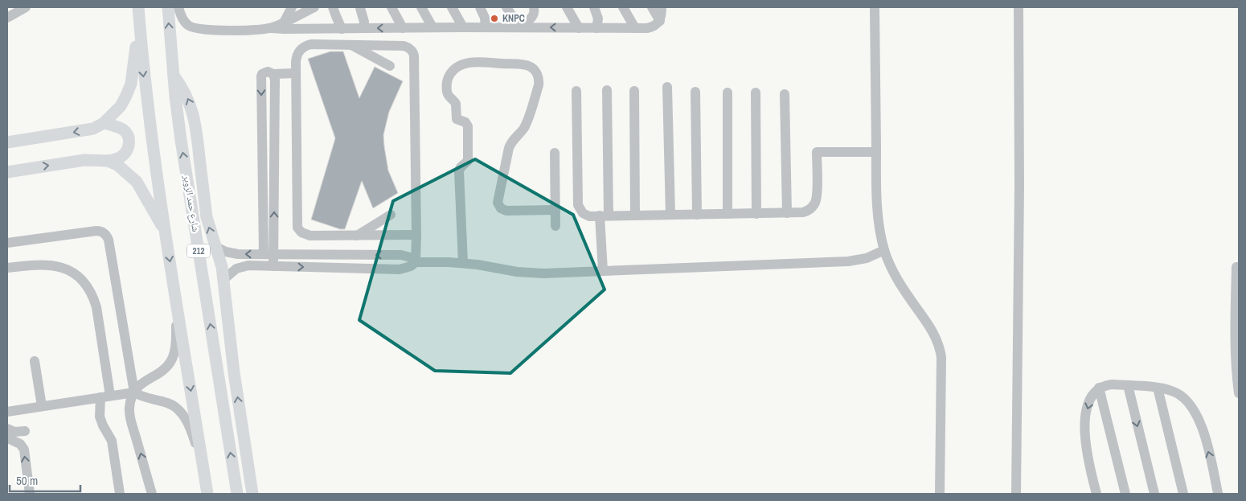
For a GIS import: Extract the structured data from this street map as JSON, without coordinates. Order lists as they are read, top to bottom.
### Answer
{
  "streets": {
    "main road": ["شارع حمد الزوير", "212"]
  },
  "places": ["KNPC"],
  "scale_bar": "50 m"
}
